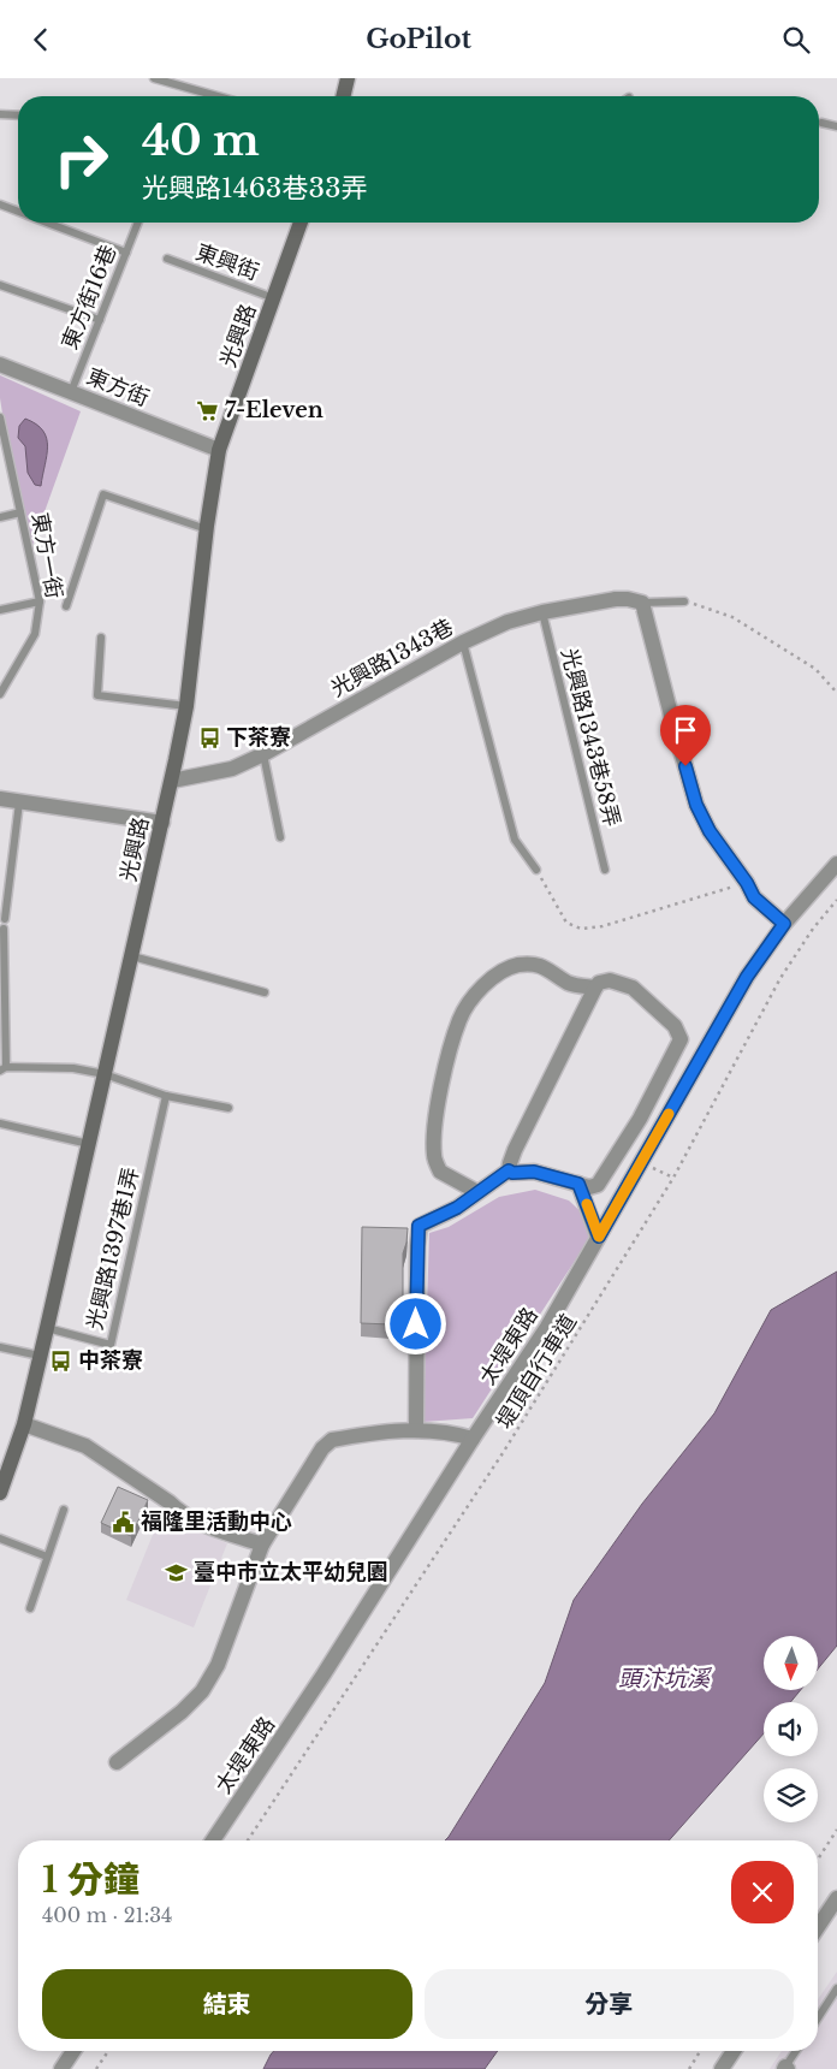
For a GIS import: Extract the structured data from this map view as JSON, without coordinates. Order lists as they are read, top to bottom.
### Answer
{
  "streets": {
    "main road": ["光興路"],
    "street": ["東方街", "光興路1343巷", "太堤東路"],
    "lane": [
      "東興街",
      "東方街16巷",
      "東方一街",
      "光興路1343巷58弄",
      "光興路1397巷1弄"
    ],
    "path": ["堤頂自行車道"]
  },
  "crossings": [
    ["東興街", "光興路"],
    ["東方街16巷", "東方街"],
    ["光興路", "東方街"],
    ["光興路", "光興路1343巷"],
    ["光興路", "光興路1397巷1弄"],
    ["光興路1343巷", "光興路1343巷58弄"]
  ],
  "water": ["頭汴坑溪"],
  "places": {
    "supermarket": ["7-Eleven"],
    "bus stop": ["下茶寮", "中茶寮"],
    "public building": ["福隆里活動中心"],
    "school or university": ["臺中市立太平幼兒園"]
  },
  "north": "bottom",
  "page": {
    "header": "GoPilot",
    "turn": ["40 m", "光興路1463巷33弄"],
    "heading": ["1 分鐘", "400 m · 21:34"],
    "buttons": ["結束", "分享"]
  }
}
